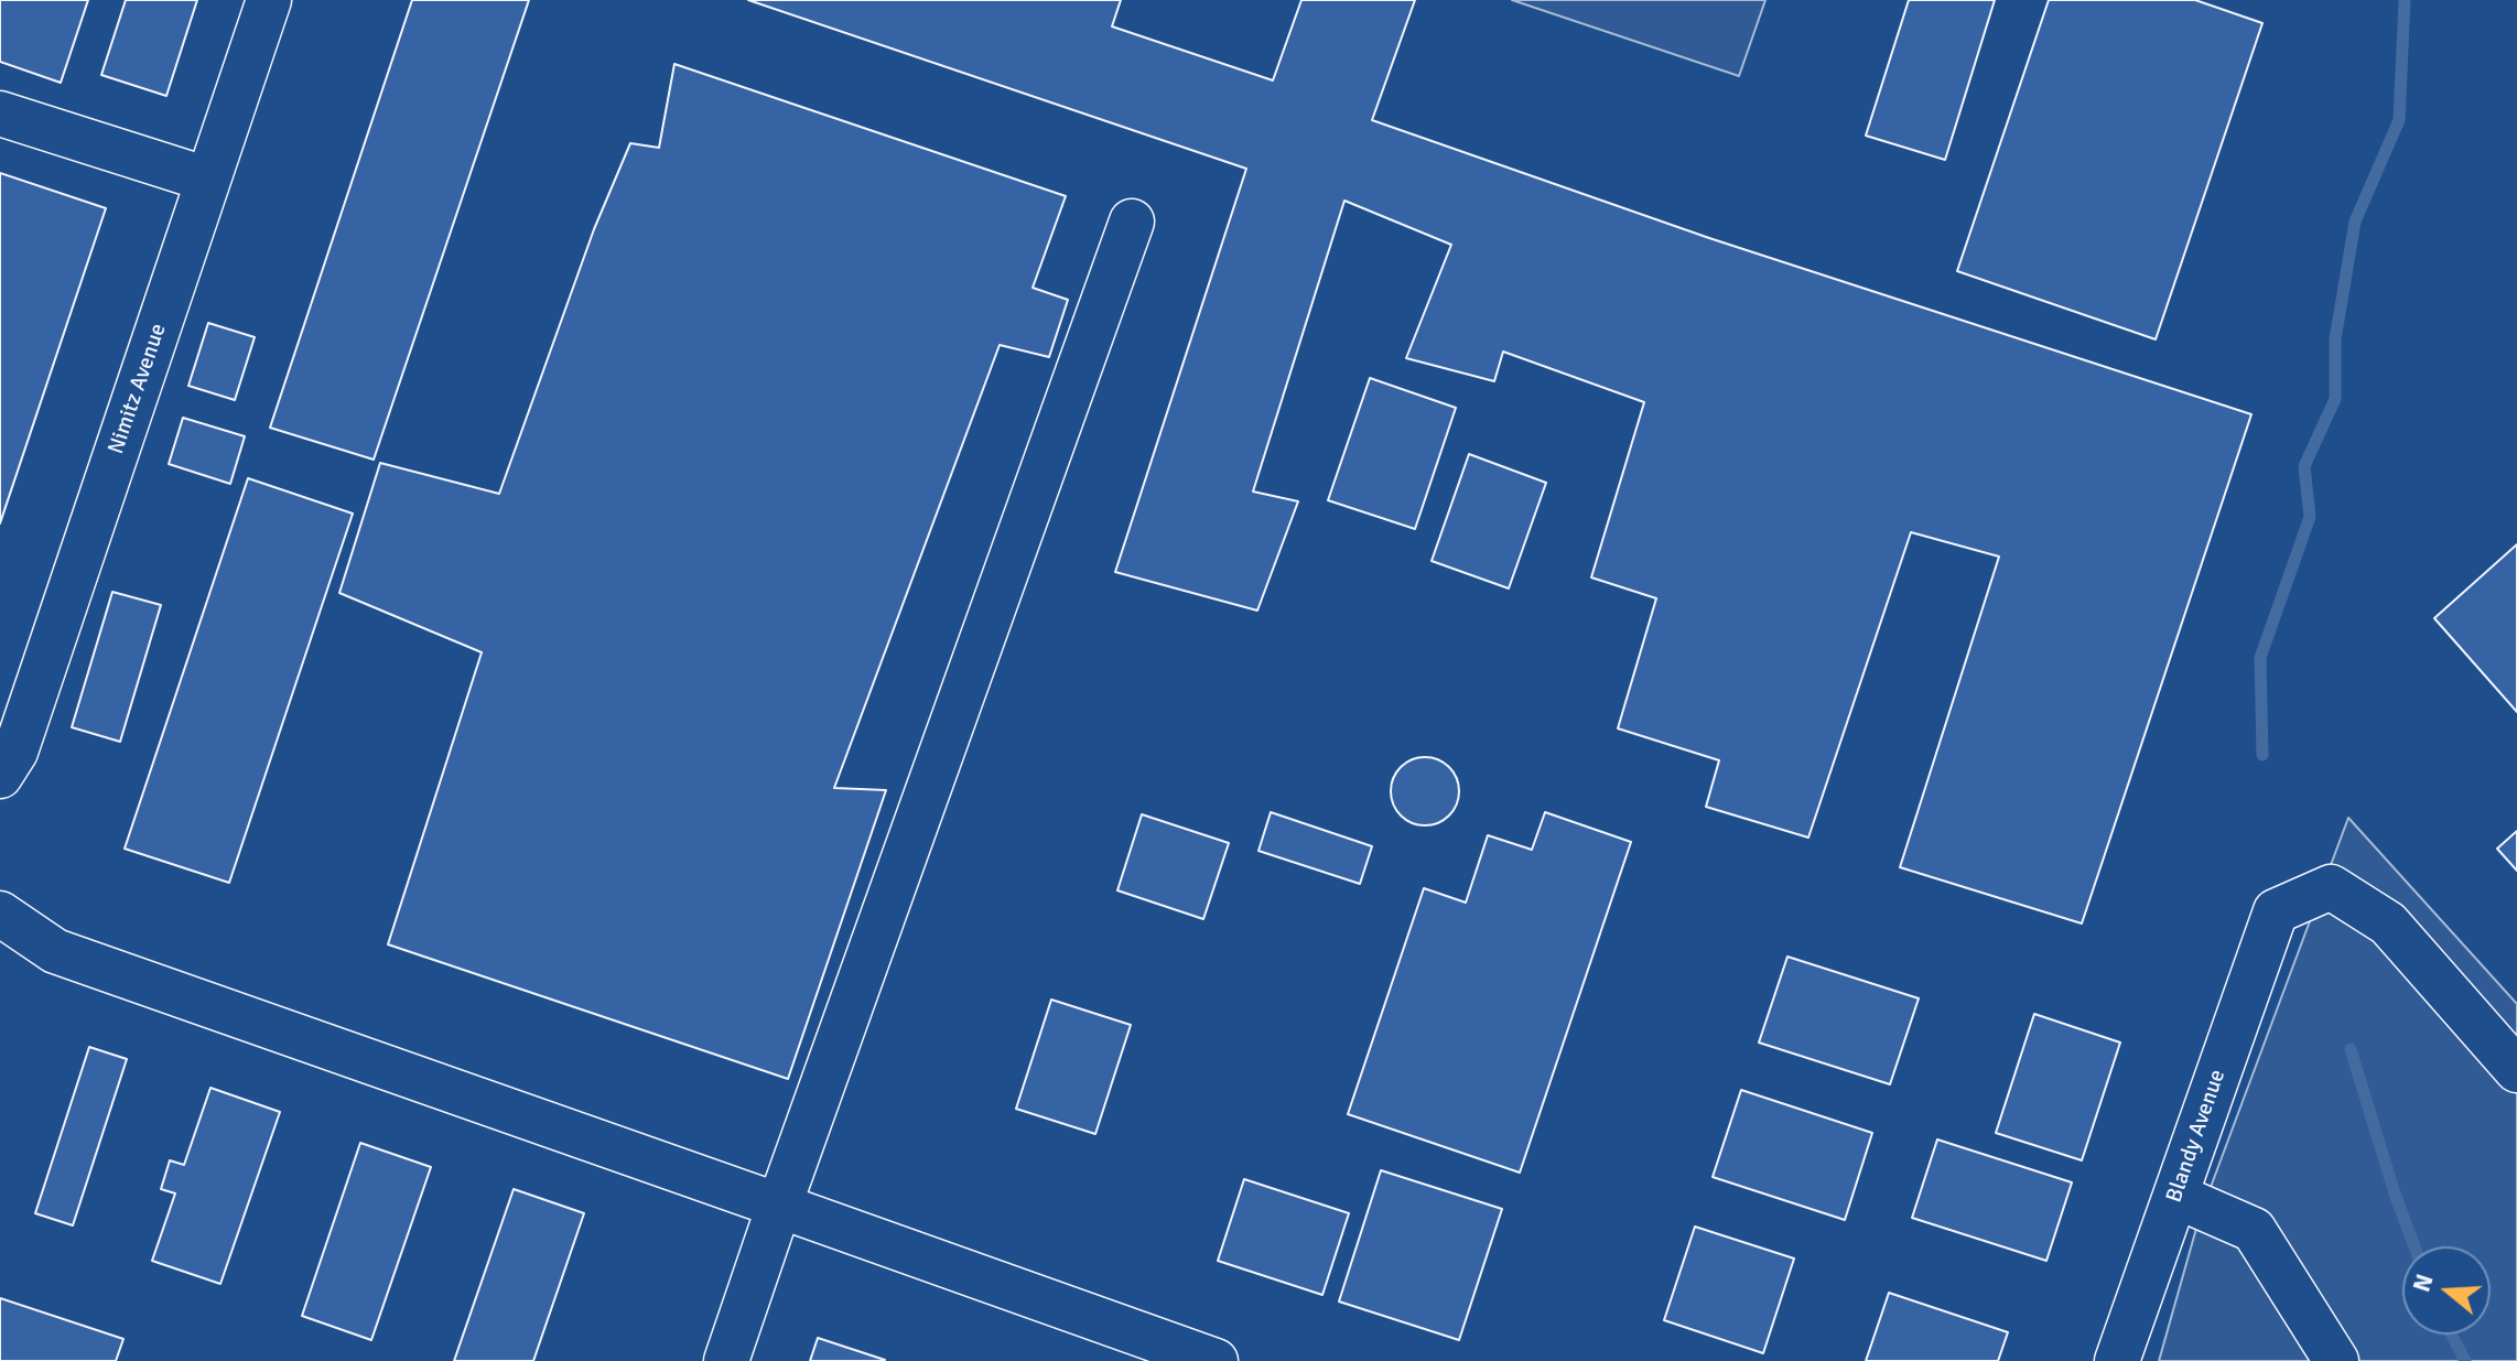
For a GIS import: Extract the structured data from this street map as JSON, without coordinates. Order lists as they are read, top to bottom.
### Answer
{
  "streets": {
    "lane": ["Nimitz Avenue", "Blandy Avenue"]
  },
  "north": "left"
}
